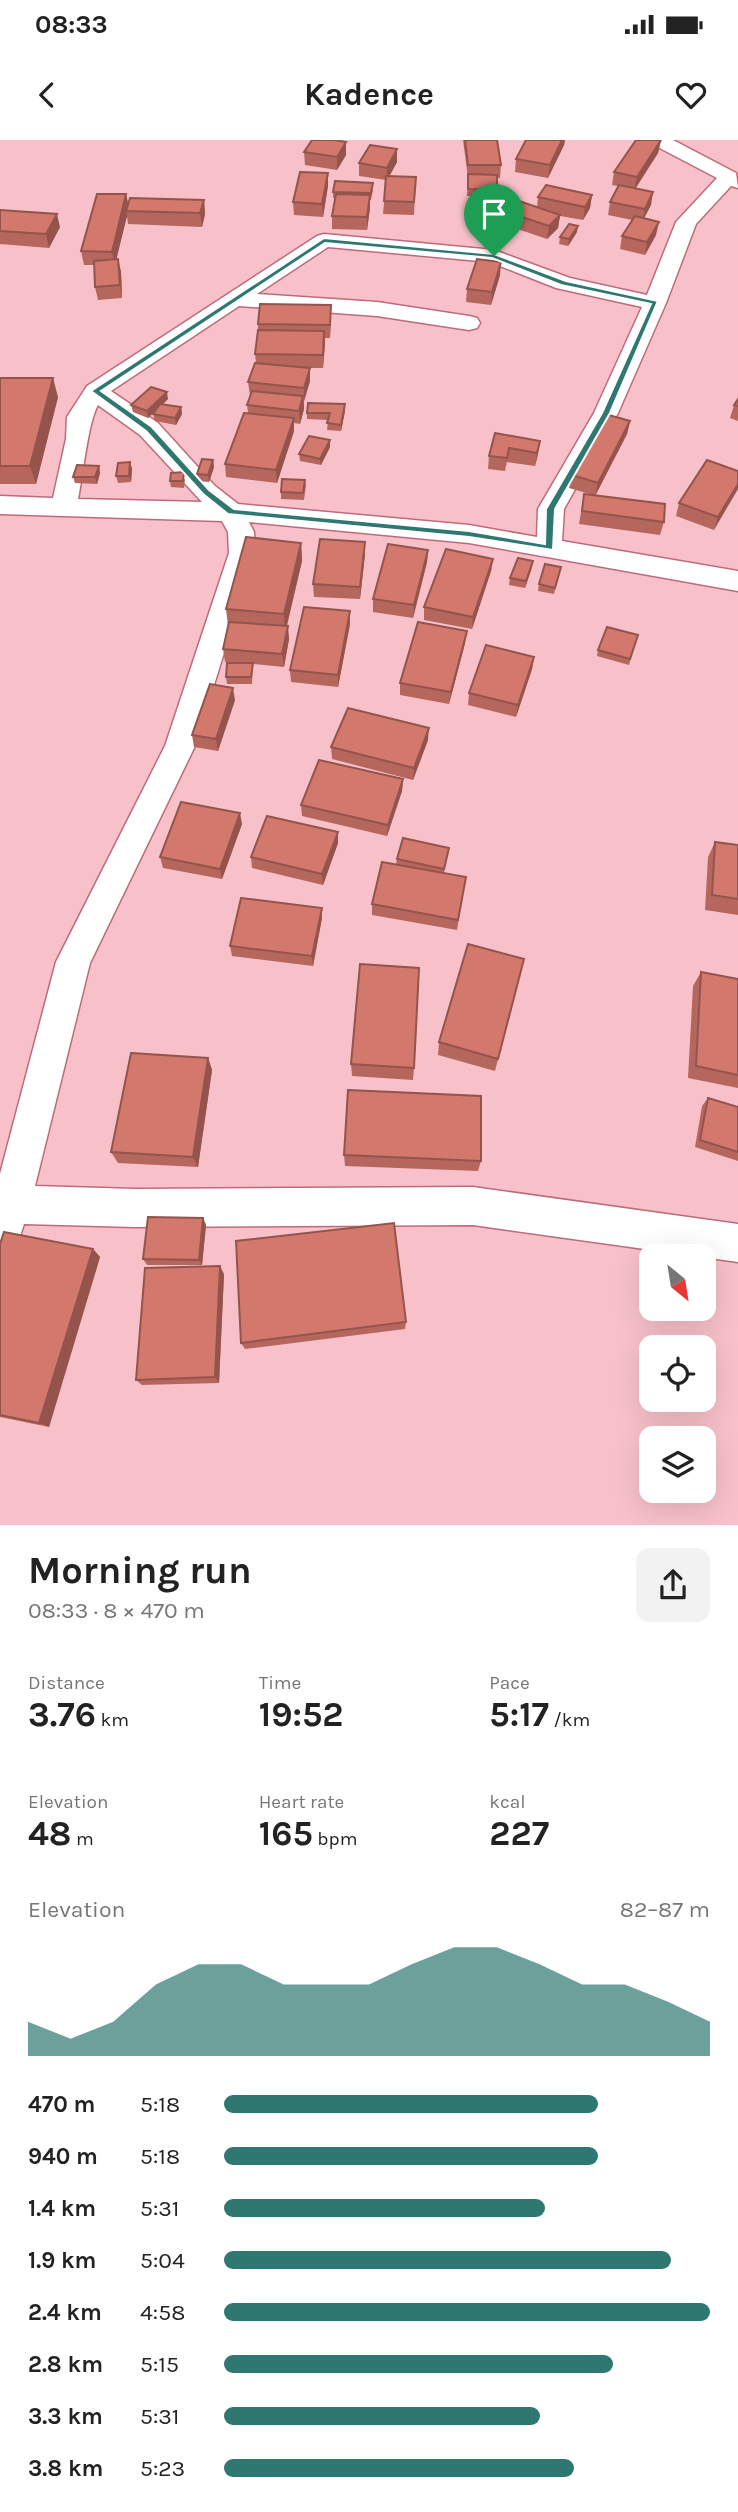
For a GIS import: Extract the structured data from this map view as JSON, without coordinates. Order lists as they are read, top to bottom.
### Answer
{
  "north": "bottom right",
  "page": {
    "status": "08:33",
    "header": "Kadence",
    "heading": ["Morning run", "08:33 · 8 × 470 m"],
    "stats": [
      ["Distance", "3.76 km"],
      ["Time", "19:52"],
      ["Pace", "5:17 /km"],
      ["Elevation", "48 m"],
      ["Heart rate", "165 bpm"],
      ["kcal", "227"]
    ],
    "chart": ["Elevation", "82–87 m"],
    "list": [
      {
        "name": "470 m",
        "note": "5:18"
      },
      {
        "name": "940 m",
        "note": "5:18"
      },
      {
        "name": "1.4 km",
        "note": "5:31"
      },
      {
        "name": "1.9 km",
        "note": "5:04"
      },
      {
        "name": "2.4 km",
        "note": "4:58"
      },
      {
        "name": "2.8 km",
        "note": "5:15"
      },
      {
        "name": "3.3 km",
        "note": "5:31"
      },
      {
        "name": "3.8 km",
        "note": "5:23"
      }
    ]
  }
}
